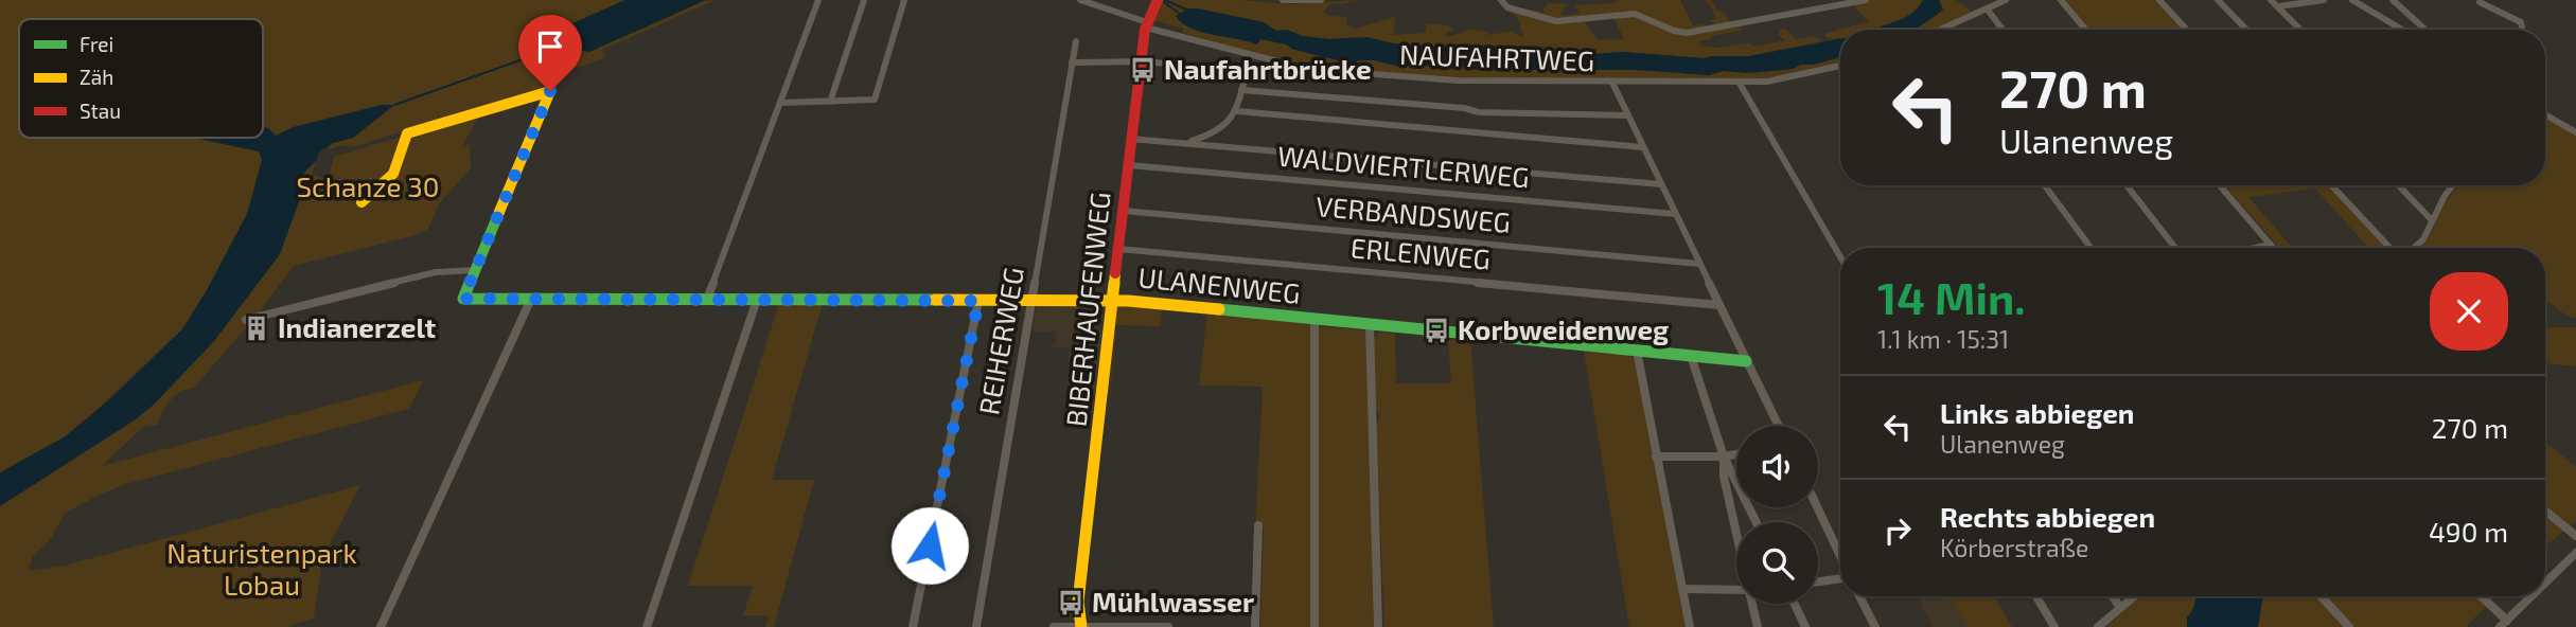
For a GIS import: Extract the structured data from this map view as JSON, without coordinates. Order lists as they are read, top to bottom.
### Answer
{
  "streets": {
    "street": [
      "NAUFAHRTWEG",
      "WALDVIERTLERWEG",
      "VERBANDSWEG",
      "ERLENWEG",
      "ULANENWEG",
      "BIBERHAUFENWEG",
      "REIHERWEG"
    ]
  },
  "crossings": [
    ["NAUFAHRTWEG", "BIBERHAUFENWEG"],
    ["WALDVIERTLERWEG", "BIBERHAUFENWEG"],
    ["VERBANDSWEG", "BIBERHAUFENWEG"],
    ["ERLENWEG", "BIBERHAUFENWEG"],
    ["ULANENWEG", "BIBERHAUFENWEG"],
    ["ULANENWEG", "REIHERWEG"]
  ],
  "parks": ["Schanze 30", "Naturistenpark Lobau"],
  "places": {
    "bus stop": ["Naufahrtbrücke", "Korbweidenweg", "Mühlwasser"],
    "building": ["Indianerzelt"]
  },
  "legend": ["Frei", "Zäh", "Stau"],
  "page": {
    "turn": ["270 m", "Ulanenweg"],
    "heading": ["14 Min.", "1.1 km · 15:31"],
    "list": [
      {
        "name": "Links abbiegen",
        "note": "Ulanenweg",
        "value": "270 m"
      },
      {
        "name": "Rechts abbiegen",
        "note": "Körberstraße",
        "value": "490 m"
      }
    ]
  }
}
